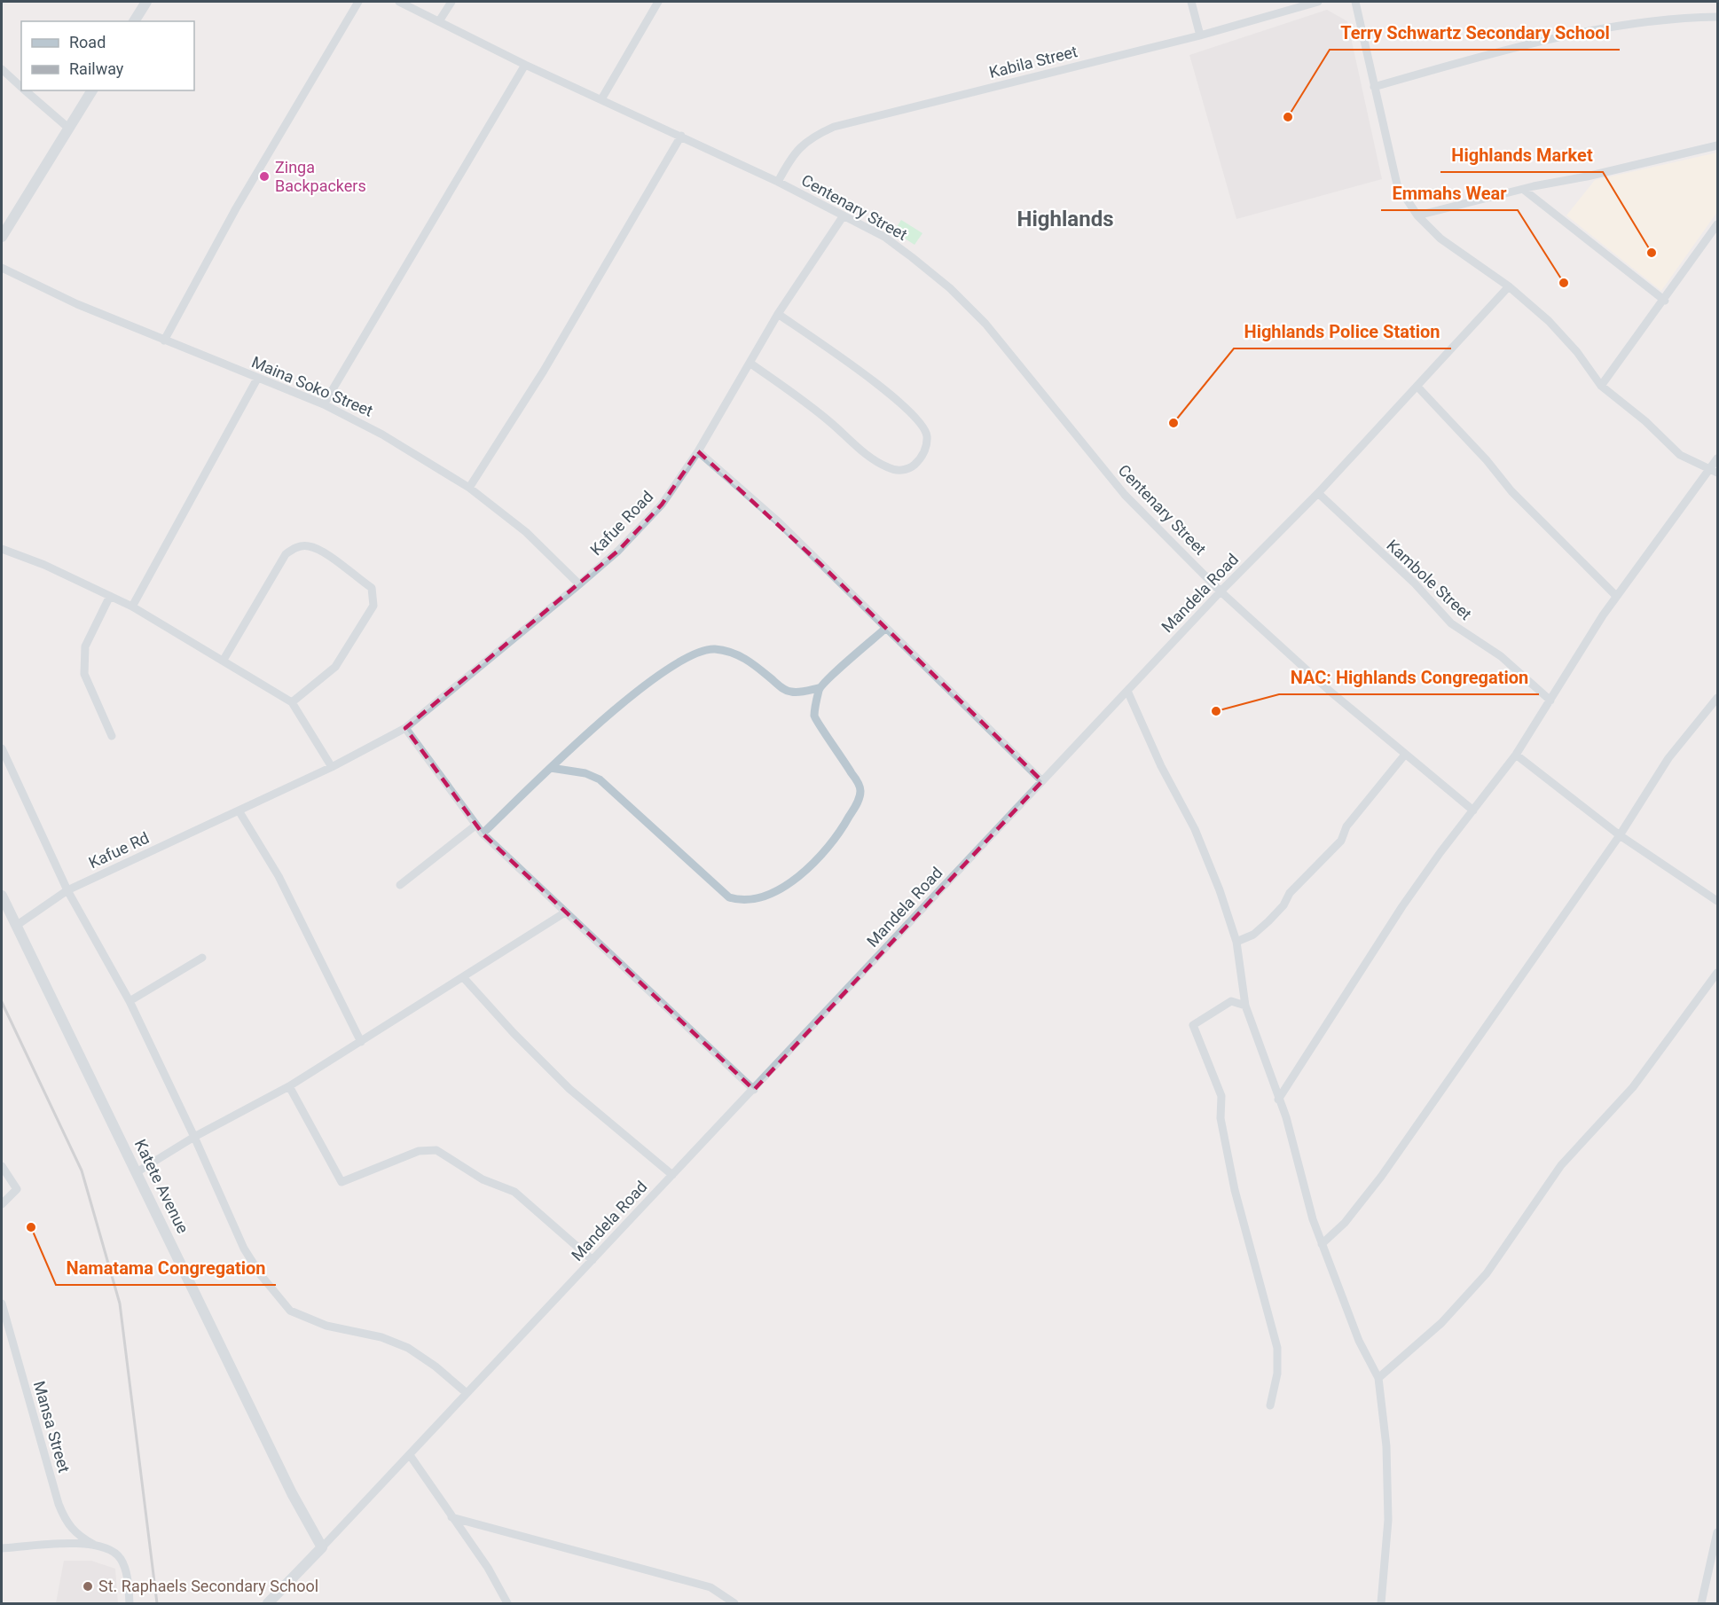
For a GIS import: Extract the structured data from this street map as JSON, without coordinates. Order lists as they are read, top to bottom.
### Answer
{
  "streets": {
    "street": [
      "Kabila Street",
      "Centenary Street",
      "Maina Soko Street",
      "Kafue Road",
      "Kambole Street",
      "Mandela Road",
      "Kafue Rd",
      "Katete Avenue",
      "Mansa Street"
    ]
  },
  "crossings": [
    ["Kabila Street", "Centenary Street"],
    ["Centenary Street", "Kafue Road"],
    ["Centenary Street", "Mandela Road"],
    ["Maina Soko Street", "Kafue Road"],
    ["Kafue Road", "Kafue Rd"],
    ["Kambole Street", "Mandela Road"],
    ["Mandela Road", "Katete Avenue"],
    ["Kafue Rd", "Katete Avenue"]
  ],
  "districts": ["Highlands"],
  "places": [
    "Terry Schwartz Secondary School",
    "Zinga Backpackers",
    "Highlands Market",
    "Emmahs Wear",
    "Highlands Police Station",
    "NAC: Highlands Congregation",
    "Namatama Congregation",
    "St. Raphaels Secondary School"
  ],
  "legend": ["Road", "Railway"]
}
